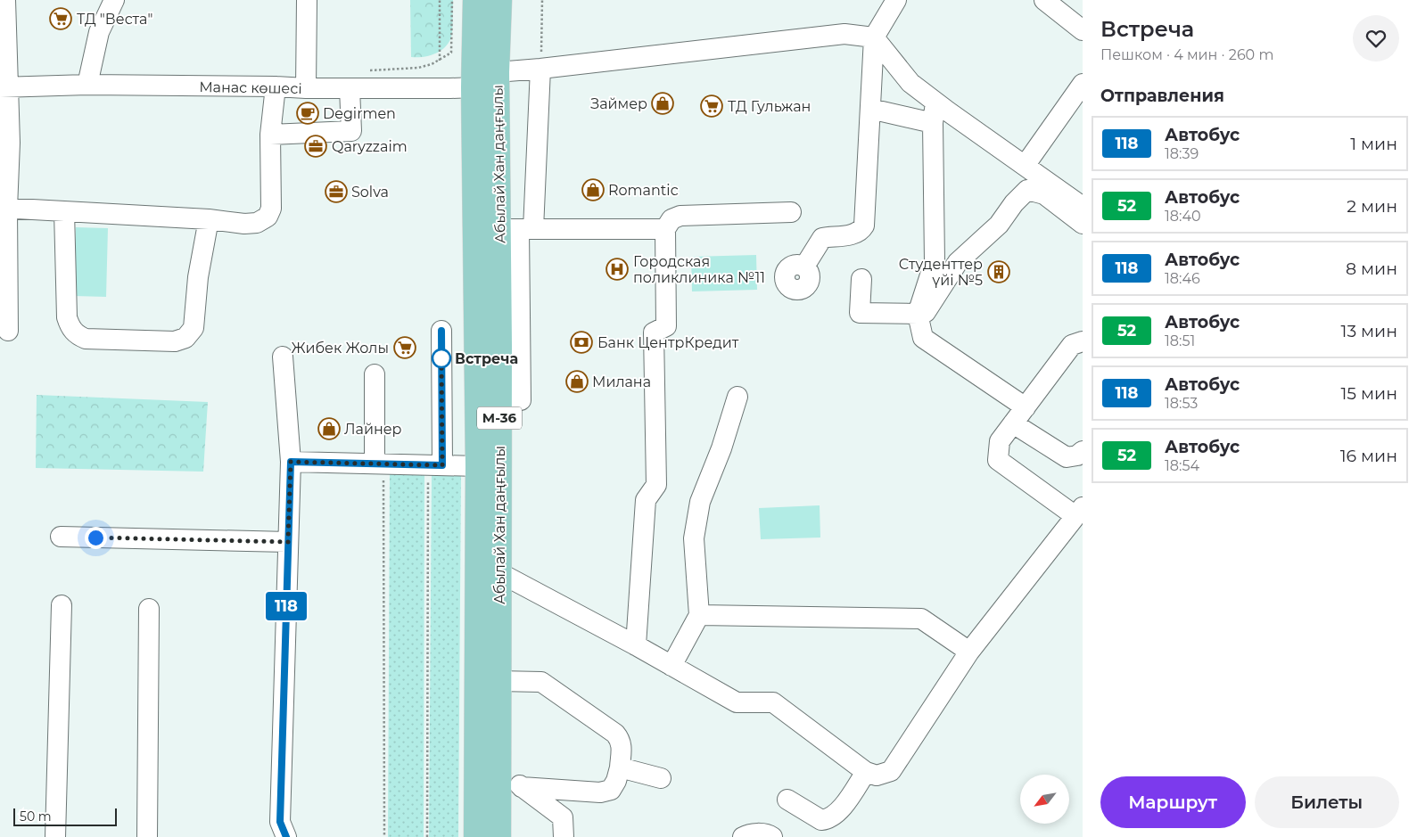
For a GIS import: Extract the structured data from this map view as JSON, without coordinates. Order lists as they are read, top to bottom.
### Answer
{
  "streets": {
    "main road": ["Абылай Хан даңғылы", "M-36"],
    "street": ["Манас көшесі"]
  },
  "crossings": [
    ["Манас көшесі", "Абылай Хан даңғылы"]
  ],
  "places": {
    "supermarket": ["ТД \"Веста\"", "ТД Гульжан", "Жибек Жолы"],
    "shop": [
      "Займер",
      "Romantic",
      "Милана",
      "Лайнер"
    ],
    "cafe": ["Degirmen"],
    "office": ["Qaryzzaim", "Solva"],
    "hospital": ["Городская поликлиника №11"],
    "building": ["Студенттер үйі №5"],
    "bank": ["Банк ЦентрКредит"],
    "other": ["Встреча"]
  },
  "lines": ["bus line 118"],
  "scale_bar": "50 m",
  "north": "bottom left",
  "page": {
    "on_map": "118",
    "heading": [
      ["Встреча", "Пешком · 4 мин · 260 m"],
      "Отправления"
    ],
    "list": [
      {
        "mark": "118",
        "name": "Автобус",
        "note": "18:39",
        "value": "1 мин"
      },
      {
        "mark": "52",
        "name": "Автобус",
        "note": "18:40",
        "value": "2 мин"
      },
      {
        "mark": "118",
        "name": "Автобус",
        "note": "18:46",
        "value": "8 мин"
      },
      {
        "mark": "52",
        "name": "Автобус",
        "note": "18:51",
        "value": "13 мин"
      },
      {
        "mark": "118",
        "name": "Автобус",
        "note": "18:53",
        "value": "15 мин"
      },
      {
        "mark": "52",
        "name": "Автобус",
        "note": "18:54",
        "value": "16 мин"
      }
    ],
    "buttons": ["Маршрут", "Билеты"],
    "scale": "50 m"
  }
}
